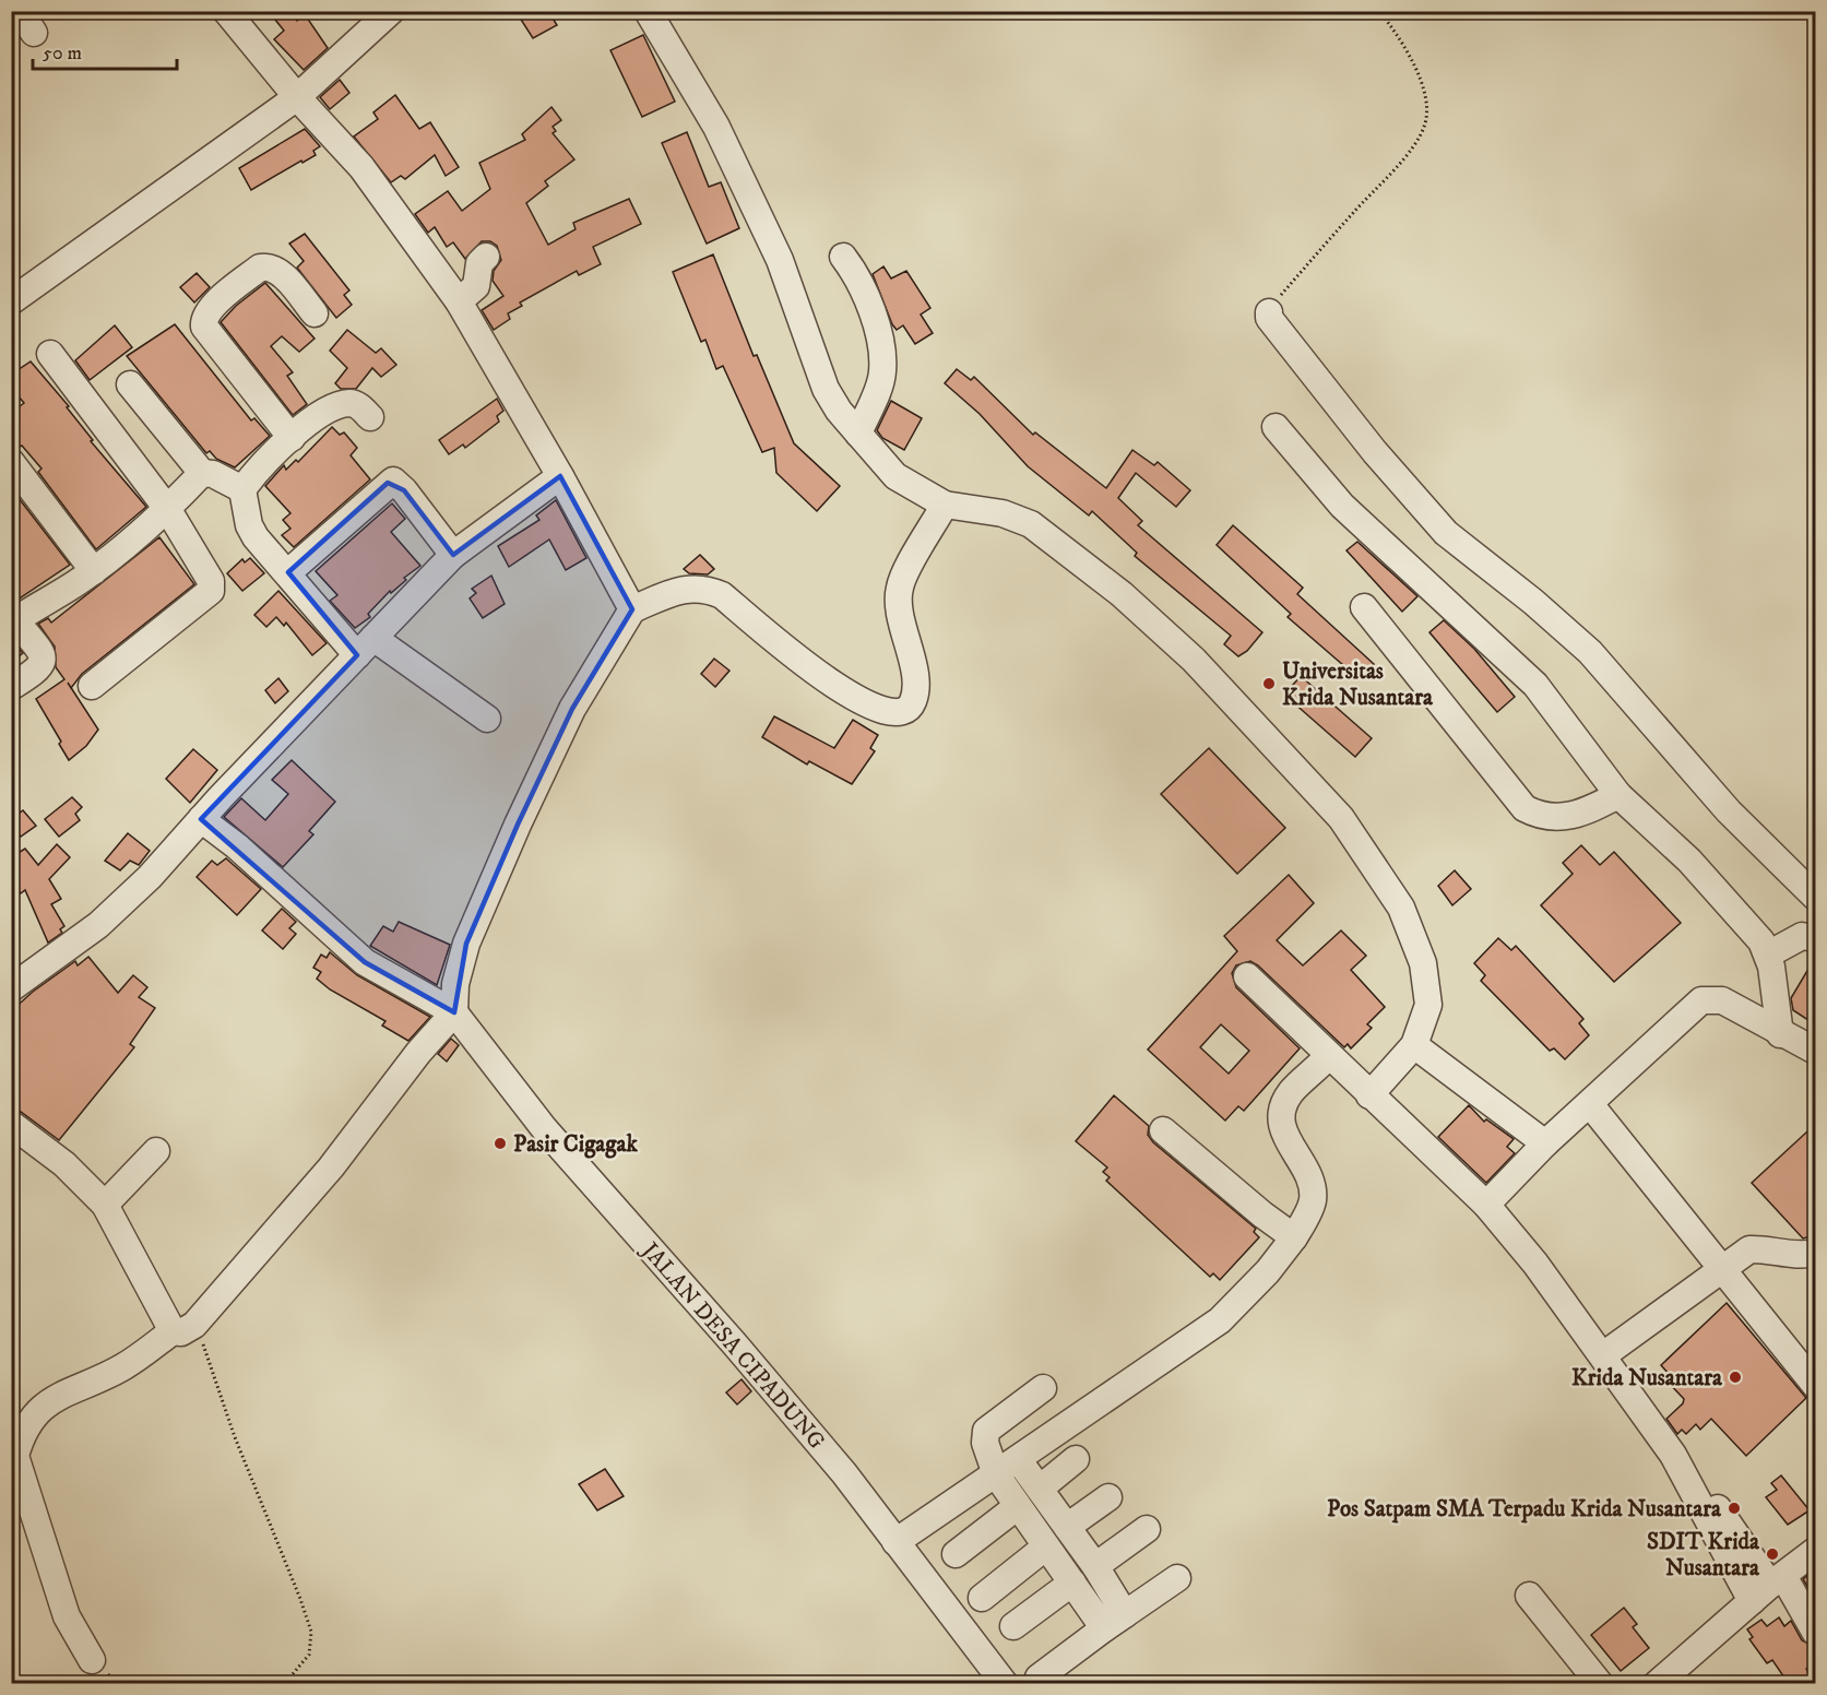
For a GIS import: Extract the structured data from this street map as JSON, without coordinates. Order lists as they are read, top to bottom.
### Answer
{
  "streets": {
    "street": ["JALAN DESA CIPADUNG"]
  },
  "places": [
    "Universitas Krida Nusantara",
    "Pasir Cigagak",
    "Krida Nusantara",
    "Pos Satpam SMA Terpadu Krida Nusantara",
    "SDIT Krida Nusantara"
  ],
  "scale_bar": "50 m"
}
